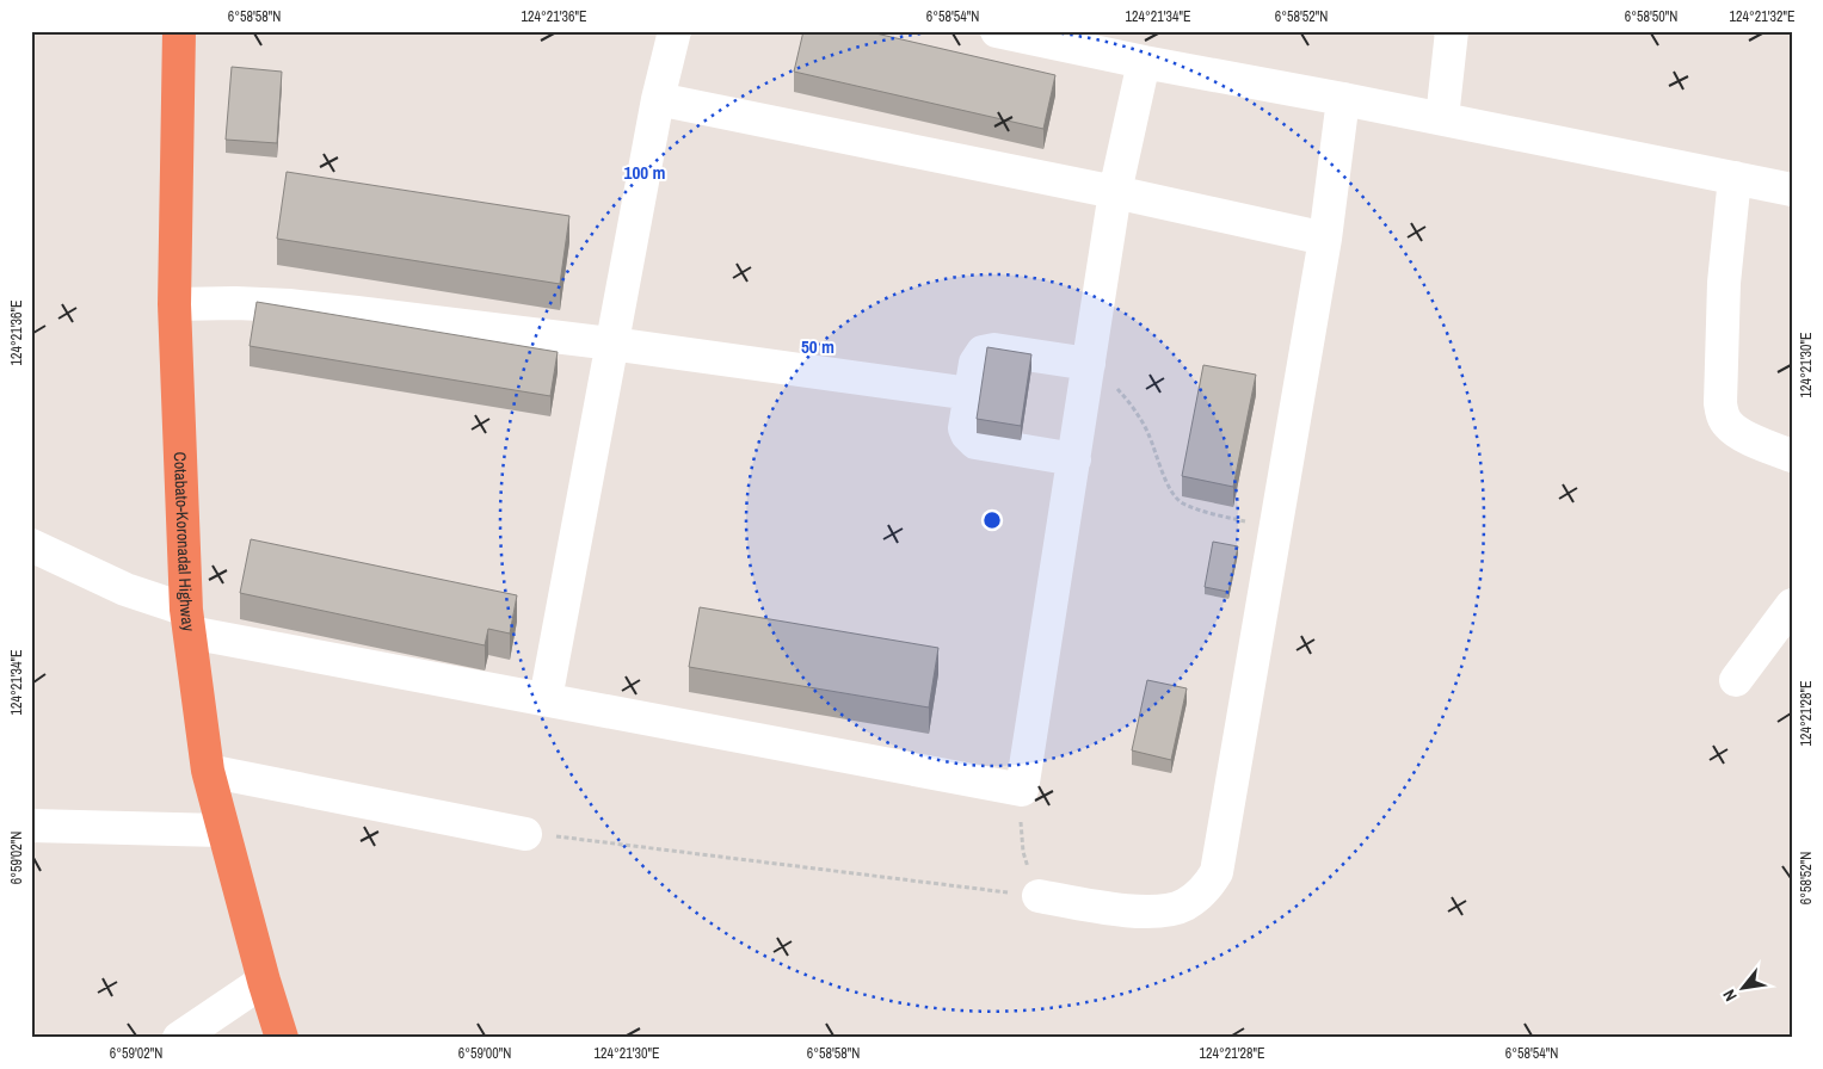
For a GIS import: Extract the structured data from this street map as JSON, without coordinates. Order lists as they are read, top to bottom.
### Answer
{
  "streets": {
    "highway": ["Cotabato-Koronadal Highway"]
  },
  "north": "bottom left",
  "coordinates": [
    "6°58'58\"N",
    "124°21'36\"E",
    "6°58'54\"N",
    "124°21'34\"E",
    "6°58'52\"N",
    "6°58'50\"N",
    "124°21'32\"E",
    "124°21'30\"E",
    "124°21'28\"E",
    "6°59'02\"N",
    "6°59'00\"N"
  ],
  "rings": ["100 m", "50 m"]
}
